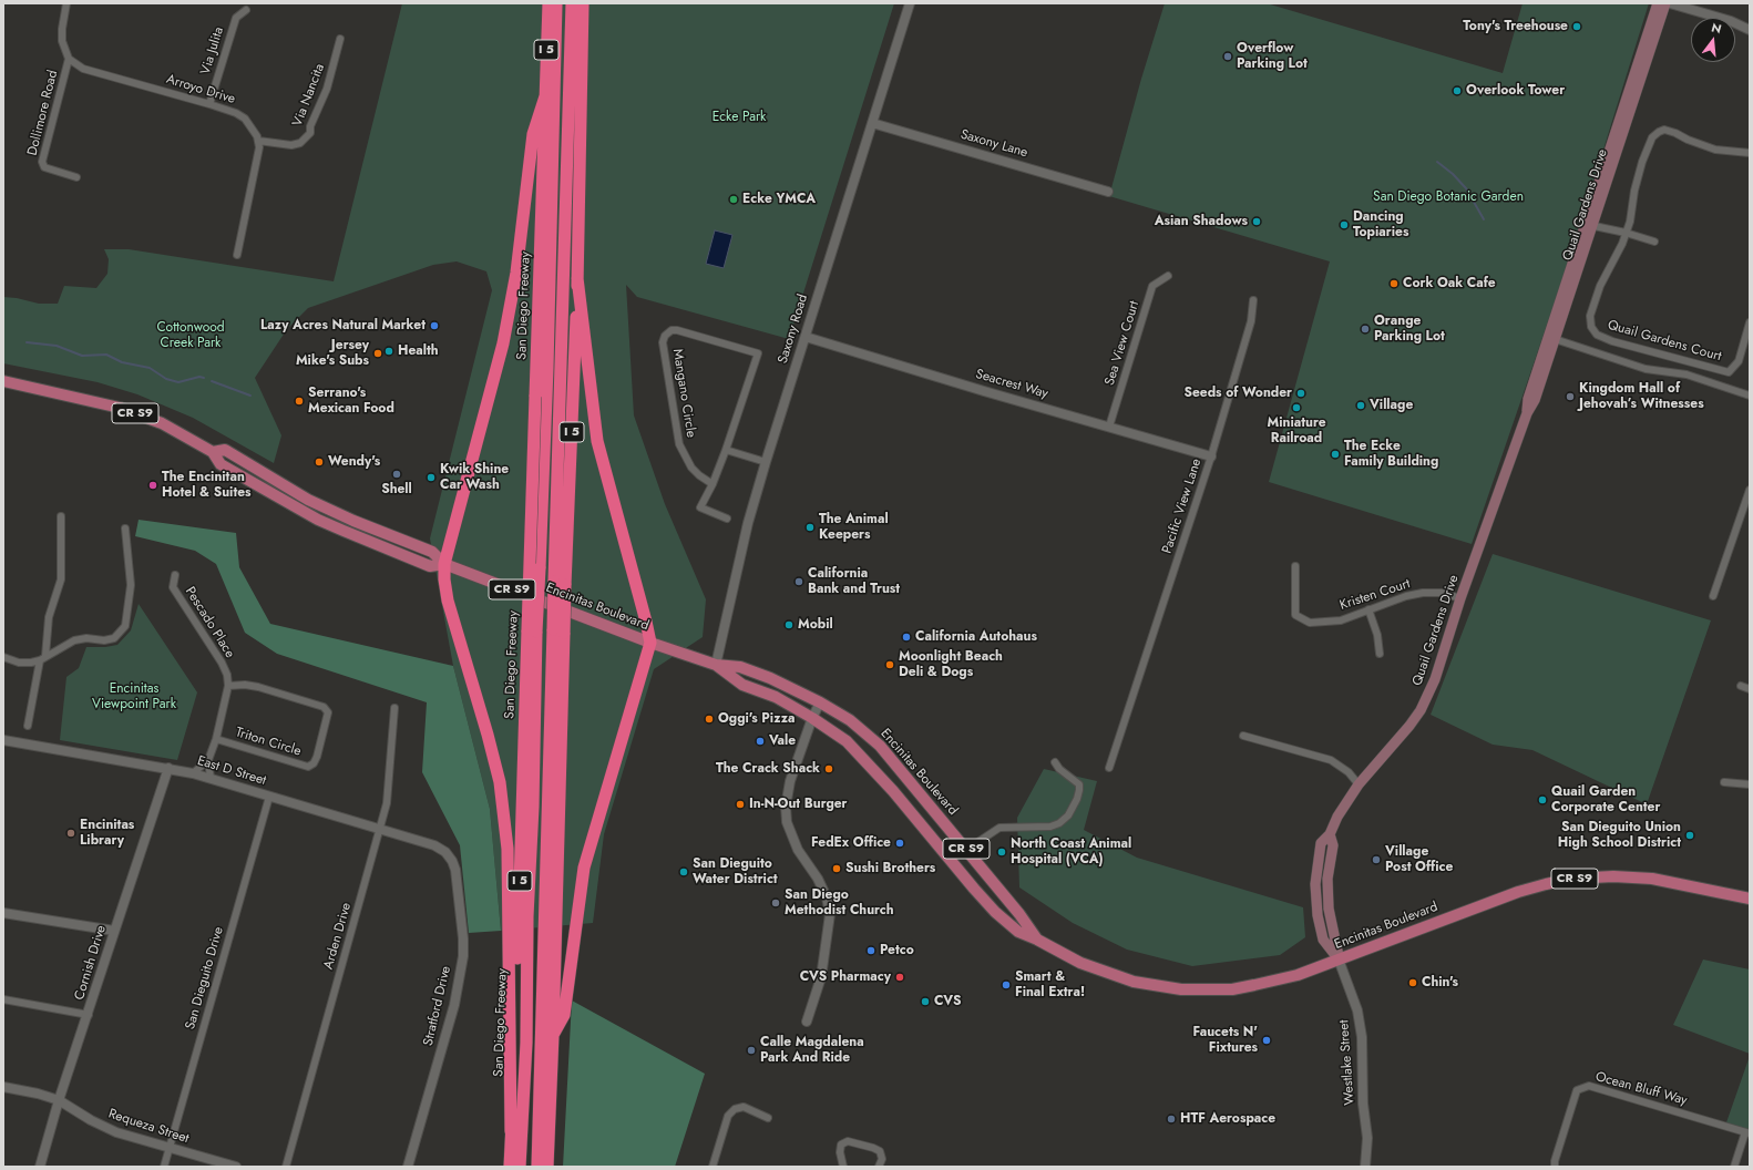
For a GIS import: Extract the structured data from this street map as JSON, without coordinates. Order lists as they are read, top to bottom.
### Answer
{
  "streets": {
    "highway": ["I 5", "San Diego Freeway"],
    "main road": ["Quail Gardens Drive", "CR S9", "Encinitas Boulevard"],
    "street": [
      "Via Julita",
      "Arroyo Drive",
      "Via Nancita",
      "Dollimore Road",
      "Saxony Lane",
      "Saxony Road",
      "Quail Gardens Court",
      "Sea View Court",
      "Seacrest Way",
      "Mangano Circle",
      "Pacific View Lane",
      "Kristen Court",
      "Pescado Place",
      "Triton Circle",
      "East D Street",
      "Arden Drive",
      "Cornish Drive",
      "San Dieguito Drive",
      "Stratford Drive",
      "Westlake Street",
      "Ocean Bluff Way",
      "Requeza Street"
    ]
  },
  "crossings": [
    ["Via Julita", "Arroyo Drive"],
    ["Arroyo Drive", "Via Nancita"],
    ["Arroyo Drive", "Dollimore Road"],
    ["Saxony Lane", "Saxony Road"],
    ["Quail Gardens Drive", "Kristen Court"],
    ["Quail Gardens Drive", "Encinitas Boulevard"],
    ["Quail Gardens Drive", "Westlake Street"],
    ["Saxony Road", "Seacrest Way"],
    ["Saxony Road", "Encinitas Boulevard"],
    ["Sea View Court", "Seacrest Way"],
    ["Seacrest Way", "Pacific View Lane"],
    ["Encinitas Boulevard", "Westlake Street"],
    ["Pescado Place", "Triton Circle"],
    ["Pescado Place", "East D Street"],
    ["East D Street", "Arden Drive"],
    ["East D Street", "Cornish Drive"],
    ["East D Street", "San Dieguito Drive"],
    ["East D Street", "Stratford Drive"],
    ["Cornish Drive", "Requeza Street"],
    ["San Dieguito Drive", "Requeza Street"]
  ],
  "parks": [
    "Ecke Park",
    "San Diego Botanic Garden",
    "Cottonwood Creek Park",
    "Encinitas Viewpoint Park"
  ],
  "places": [
    "Tony's Treehouse",
    "Overflow Parking Lot",
    "Overlook Tower",
    "Ecke YMCA",
    "Asian Shadows",
    "Dancing Topiaries",
    "Cork Oak Cafe",
    "Lazy Acres Natural Market",
    "Orange Parking Lot",
    "Health",
    "Jersey Mike's Subs",
    "Seeds of Wonder",
    "Kingdom Hall of Jehovah’s Witnesses",
    "Serrano's Mexican Food",
    "Village",
    "Miniature Railroad",
    "The Ecke Family Building",
    "Wendy's",
    "Shell",
    "Kwik Shine Car Wash",
    "The Encinitan Hotel & Suites",
    "The Animal Keepers",
    "California Bank and Trust",
    "Mobil",
    "California Autohaus",
    "Moonlight Beach Deli & Dogs",
    "Oggi's Pizza",
    "Vale",
    "The Crack Shack",
    "Quail Garden Corporate Center",
    "In-N-Out Burger",
    "Encinitas Library",
    "San Dieguito Union High School District",
    "FedEx Office",
    "North Coast Animal Hospital (VCA)",
    "Village Post Office",
    "Sushi Brothers",
    "San Dieguito Water District",
    "San Diego Methodist Church",
    "Petco",
    "CVS Pharmacy",
    "Chin's",
    "Smart & Final Extra!",
    "CVS",
    "Faucets N' Fixtures",
    "Calle Magdalena Park And Ride",
    "HTF Aerospace"
  ],
  "north": "top"
}
